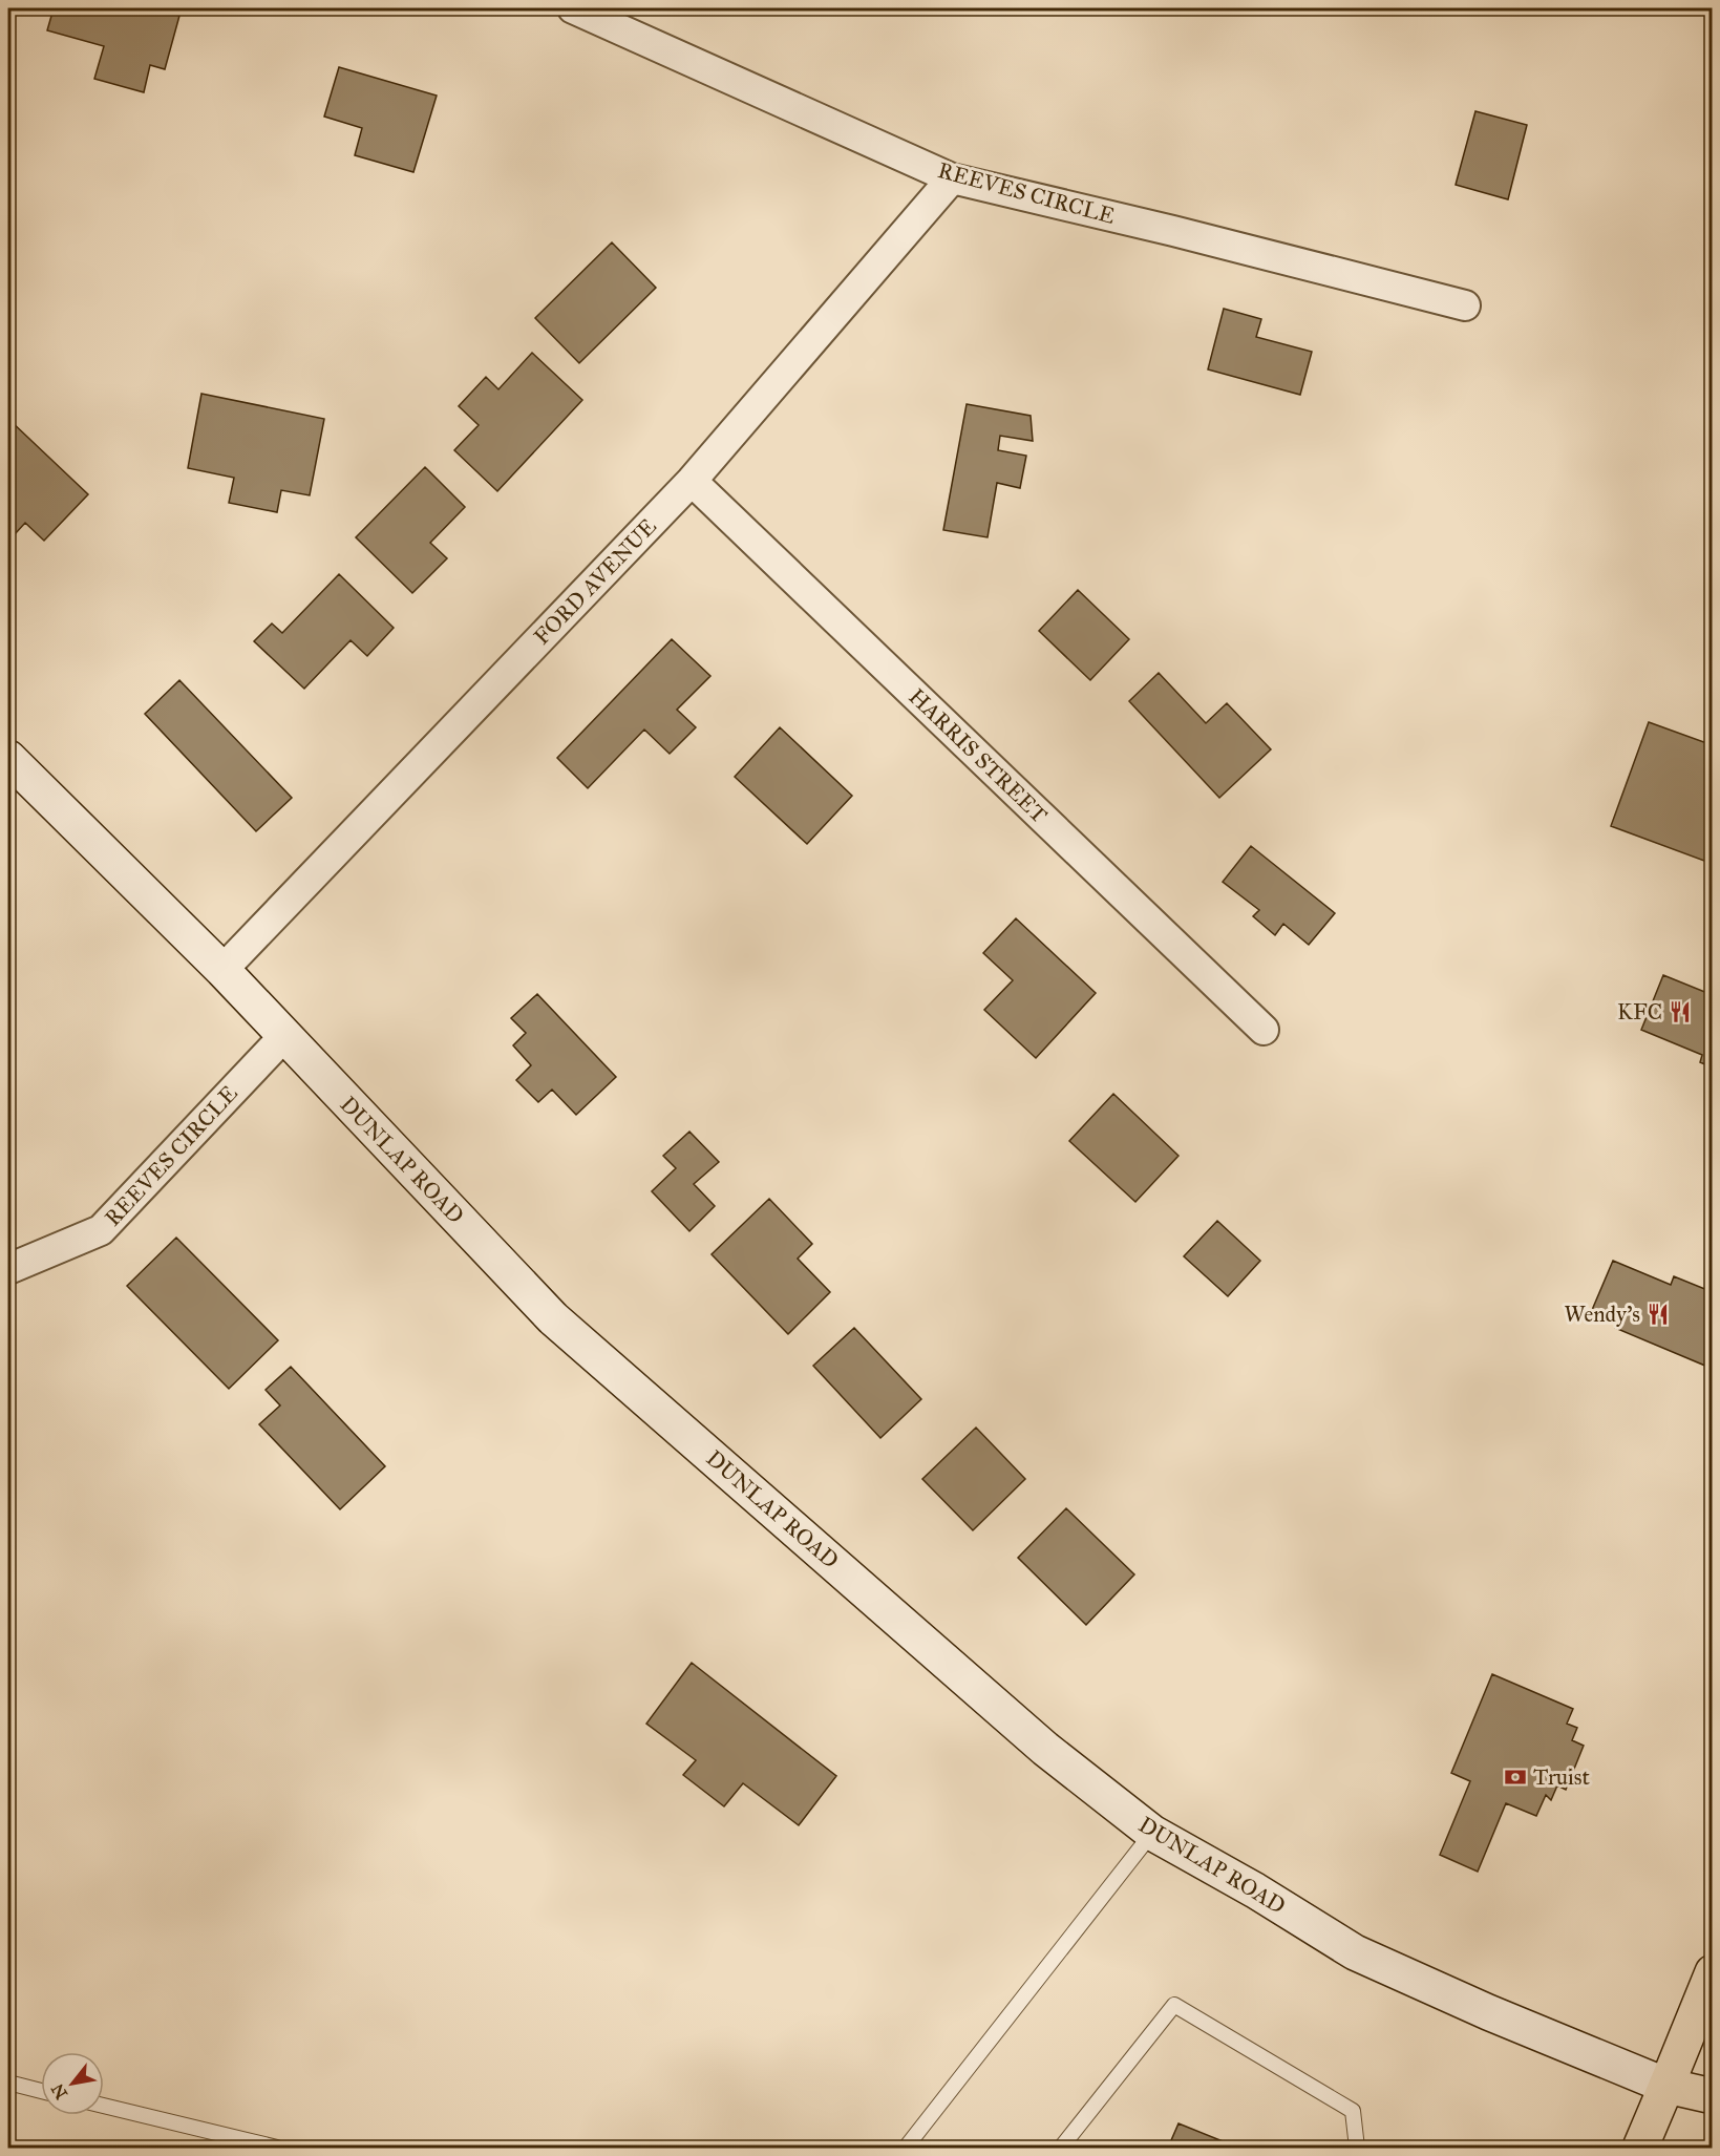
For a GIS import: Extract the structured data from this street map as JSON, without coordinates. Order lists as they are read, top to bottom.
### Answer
{
  "streets": {
    "main road": ["DUNLAP ROAD"],
    "street": ["REEVES CIRCLE", "FORD AVENUE", "HARRIS STREET"]
  },
  "crossings": [
    ["REEVES CIRCLE", "FORD AVENUE"],
    ["REEVES CIRCLE", "DUNLAP ROAD"],
    ["FORD AVENUE", "HARRIS STREET"],
    ["FORD AVENUE", "DUNLAP ROAD"]
  ],
  "places": {
    "restaurant": ["KFC", "Wendy's"],
    "bank": ["Truist"]
  },
  "north": "bottom left"
}
